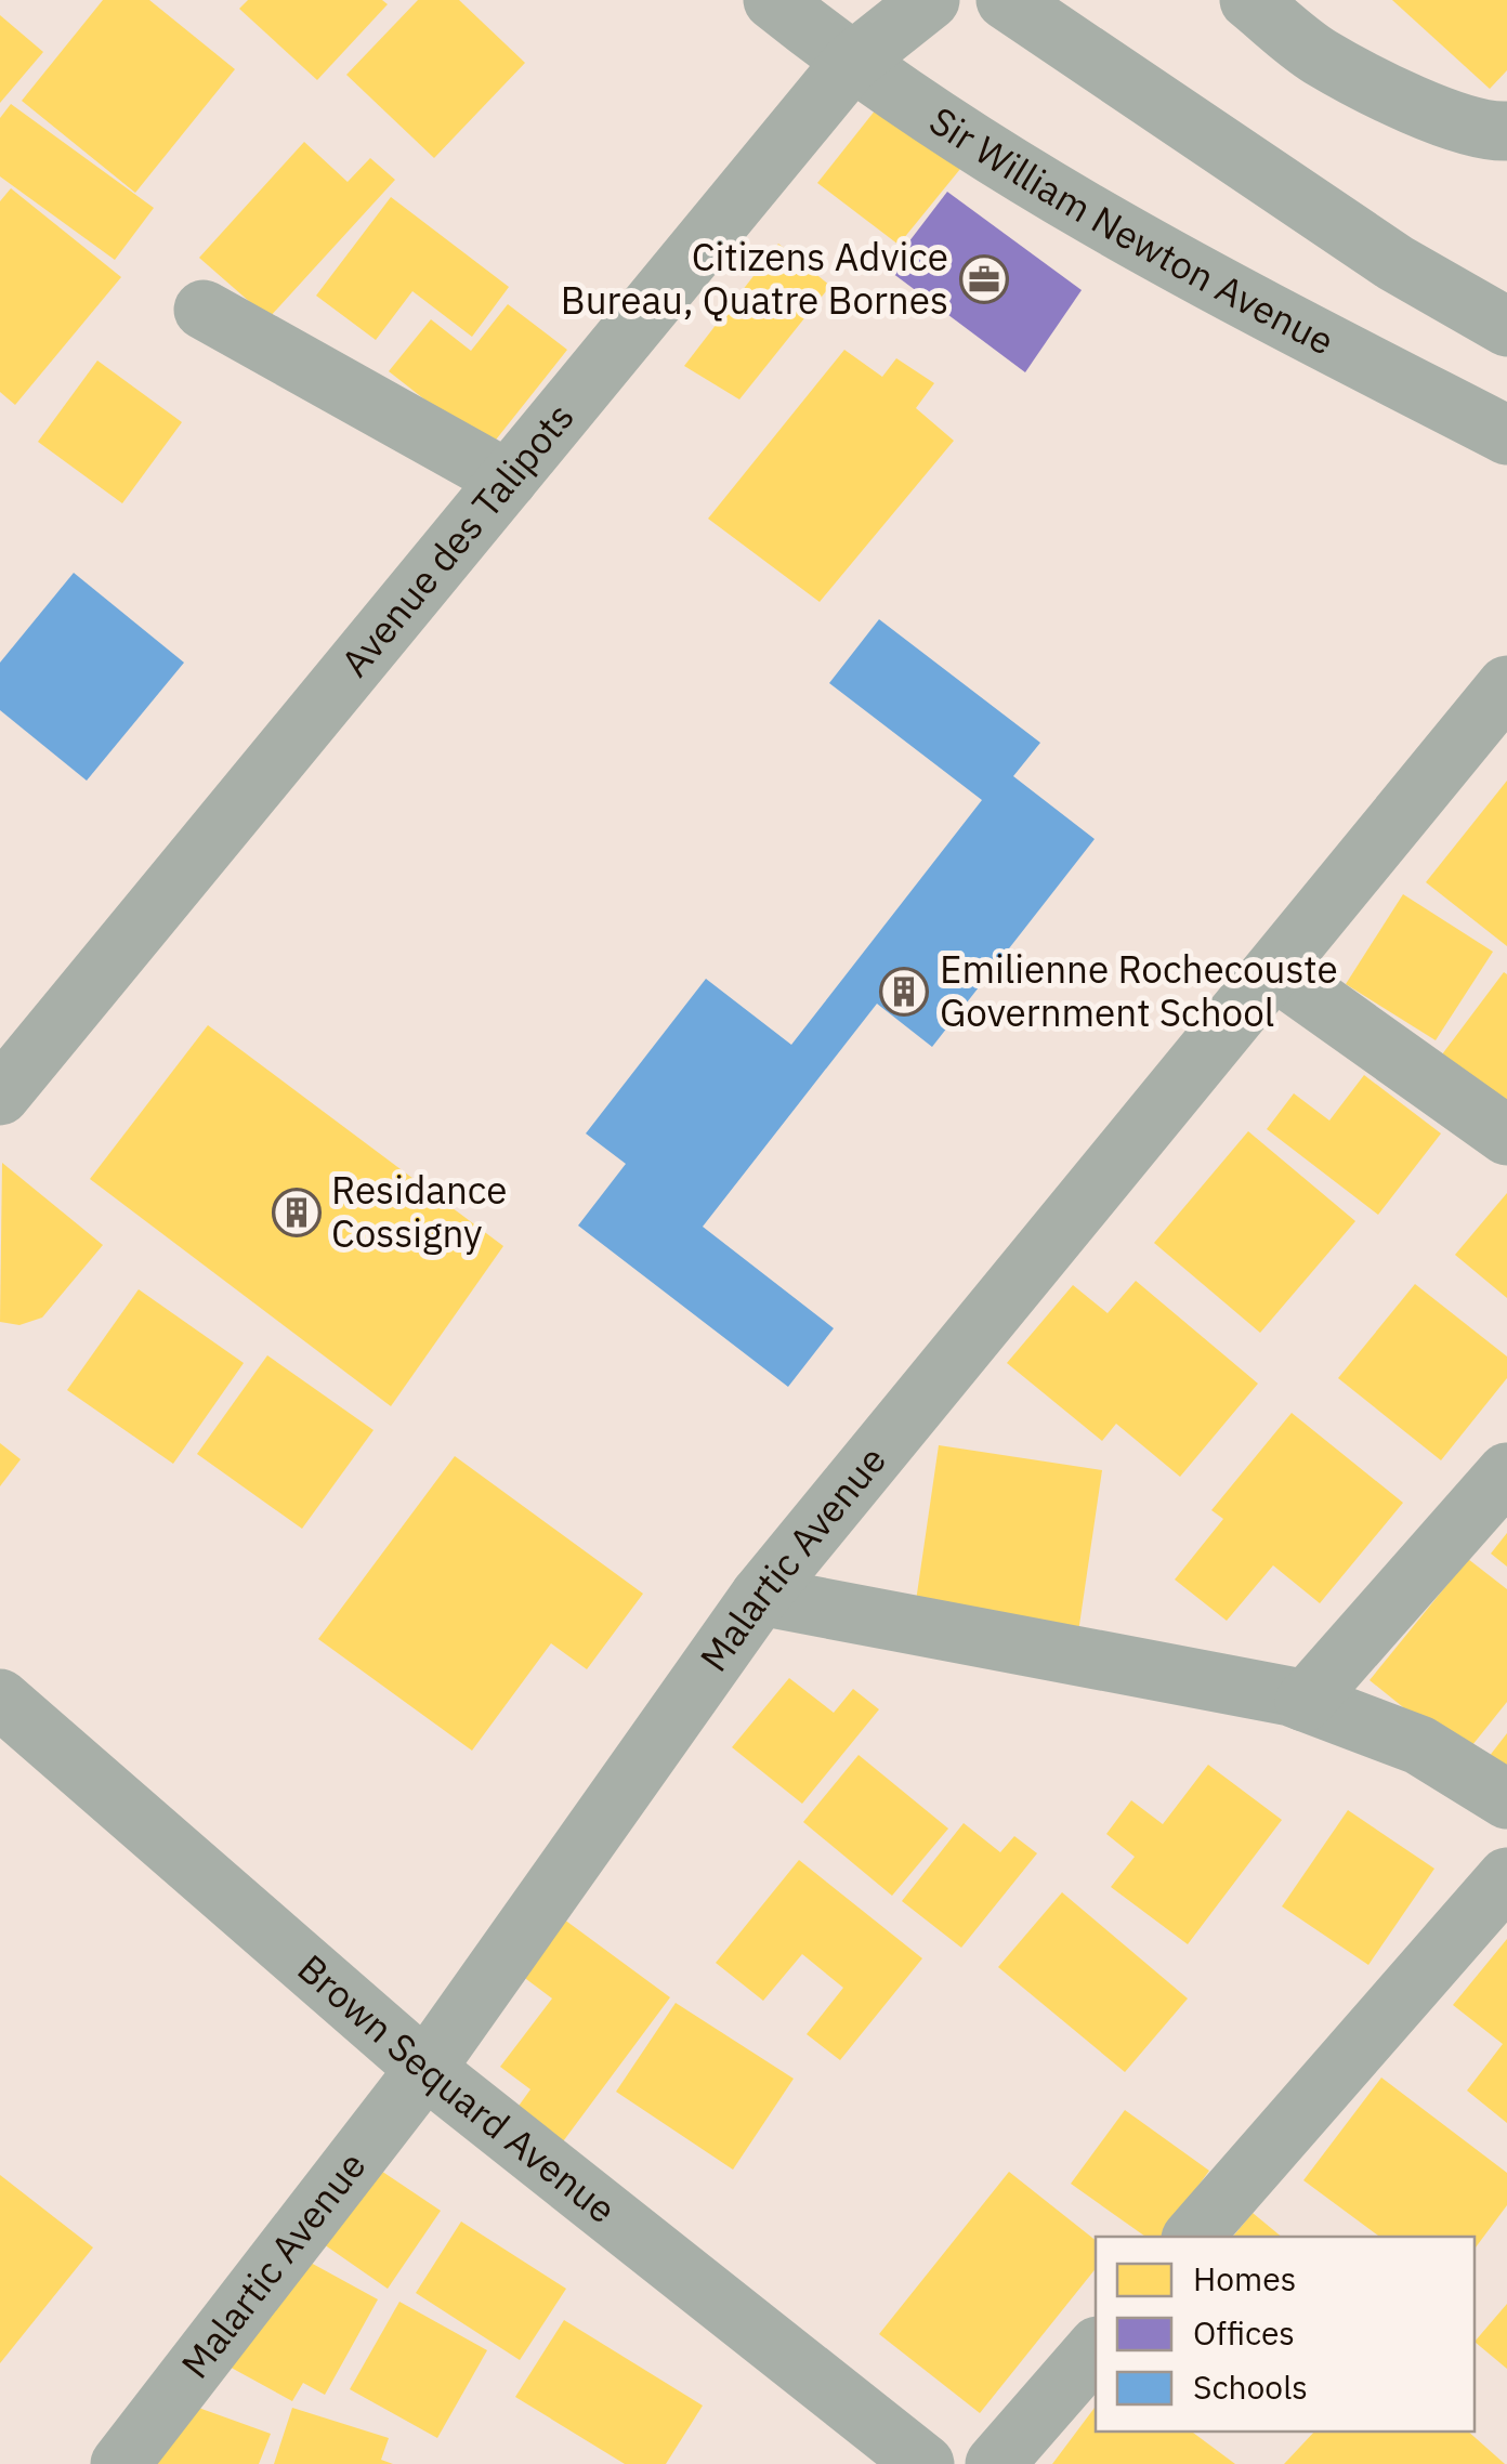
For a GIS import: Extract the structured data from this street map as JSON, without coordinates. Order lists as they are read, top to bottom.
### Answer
{
  "streets": {
    "street": [
      "Sir William Newton Avenue",
      "Avenue des Talipots",
      "Malartic Avenue",
      "Brown Sequard Avenue"
    ]
  },
  "crossings": [
    ["Sir William Newton Avenue", "Avenue des Talipots"],
    ["Malartic Avenue", "Brown Sequard Avenue"]
  ],
  "places": {
    "office": ["Citizens Advice Bureau, Quatre Bornes"],
    "building": ["Emilienne Rochecouste Government School", "Residance Cossigny"]
  },
  "legend": ["Homes", "Offices", "Schools"]
}
